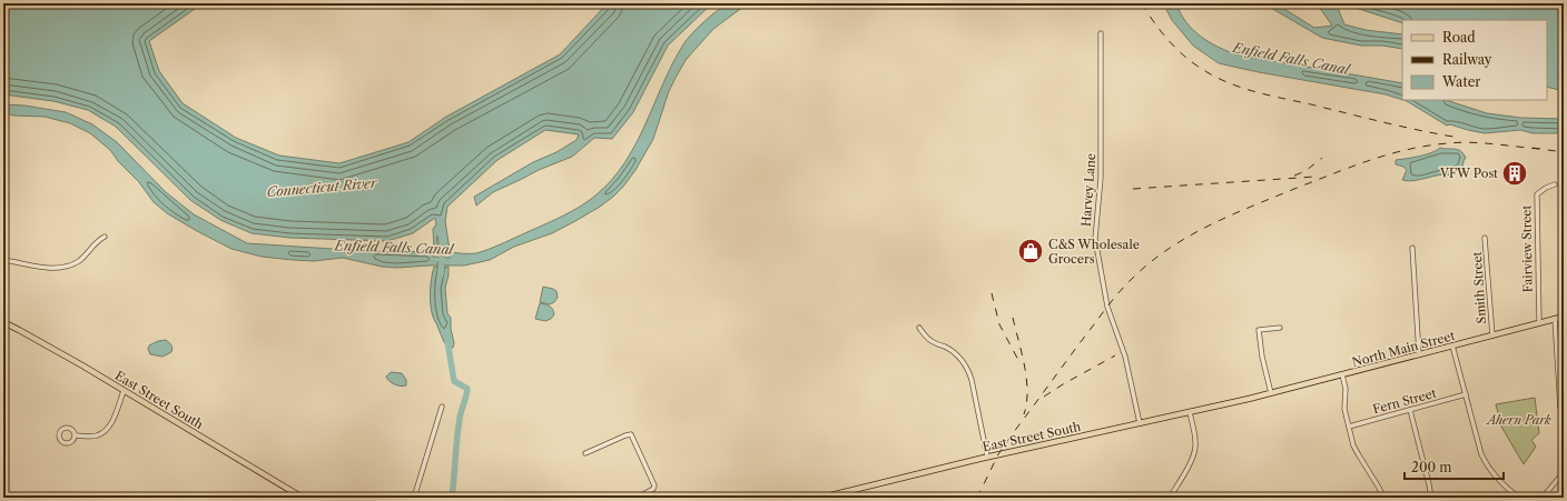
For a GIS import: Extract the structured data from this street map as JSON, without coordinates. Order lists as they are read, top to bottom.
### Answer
{
  "streets": {
    "main road": ["North Main Street", "East Street South"],
    "street": [
      "Harvey Lane",
      "Fairview Street",
      "Smith Street",
      "Fern Street"
    ]
  },
  "crossings": [
    ["Harvey Lane", "East Street South"],
    ["Fairview Street", "North Main Street"],
    ["Smith Street", "North Main Street"],
    ["North Main Street", "East Street South"]
  ],
  "water": ["Enfield Falls Canal", "Connecticut River"],
  "parks": ["Ahern Park"],
  "places": {
    "building": ["VFW Post"],
    "shop": ["C&S Wholesale Grocers"]
  },
  "legend": ["Road", "Railway", "Water"],
  "scale_bar": "200 m"
}
